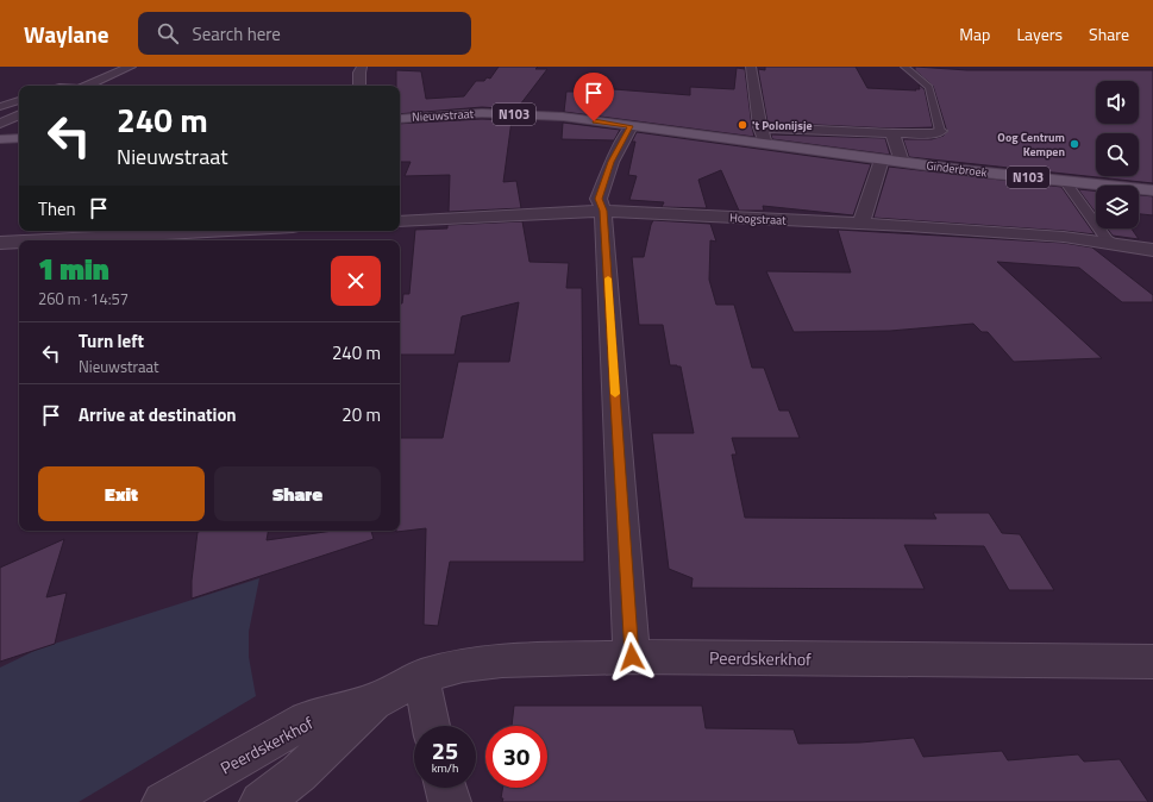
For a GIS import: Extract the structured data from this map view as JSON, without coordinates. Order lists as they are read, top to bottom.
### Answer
{
  "streets": {
    "main road": ["N103", "Nieuwstraat", "Ginderbroek"],
    "street": ["Hoogstraat", "Peerdskerkhof"]
  },
  "crossings": [
    ["Nieuwstraat", "Ginderbroek"]
  ],
  "places": ["'t Polonijsje", "Oog Centrum Kempen"],
  "page": {
    "header": "Waylane",
    "search": "Search here",
    "nav": ["Map", "Layers", "Share"],
    "turn": ["240 m", "Nieuwstraat"],
    "then": "Then",
    "heading": ["1 min", "260 m · 14:57"],
    "list": [
      {
        "name": "Turn left",
        "note": "Nieuwstraat",
        "value": "240 m"
      },
      {
        "name": "Arrive at destination",
        "value": "20 m"
      }
    ],
    "buttons": ["Exit", "Share"],
    "speed": "25 km/h",
    "limit": "30"
  }
}
